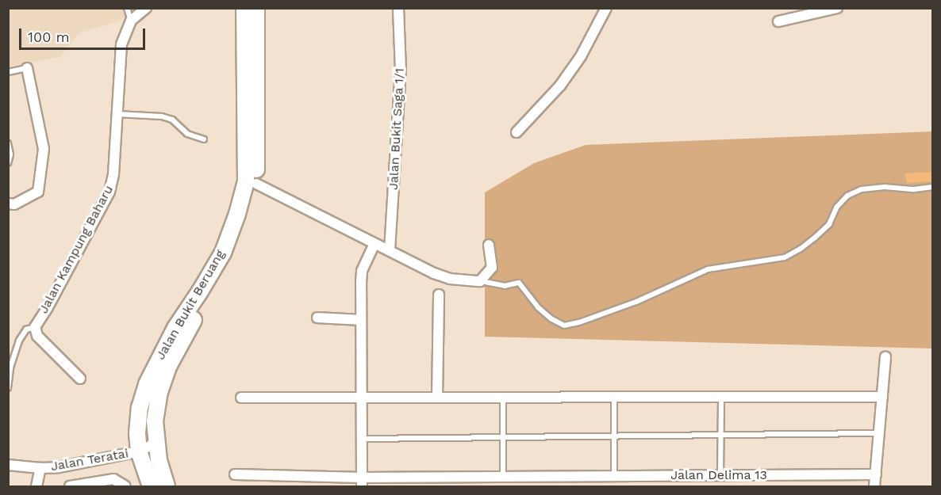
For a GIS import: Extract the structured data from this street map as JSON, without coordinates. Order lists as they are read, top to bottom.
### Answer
{
  "streets": {
    "main road": ["Jalan Bukit Beruang"],
    "street": [
      "Jalan Bukit Saga 1/1",
      "Jalan Kampung Baharu",
      "Jalan Teratai",
      "Jalan Delima 13"
    ]
  },
  "crossings": [
    ["Jalan Bukit Beruang", "Jalan Teratai"]
  ],
  "scale_bar": "100 m"
}
